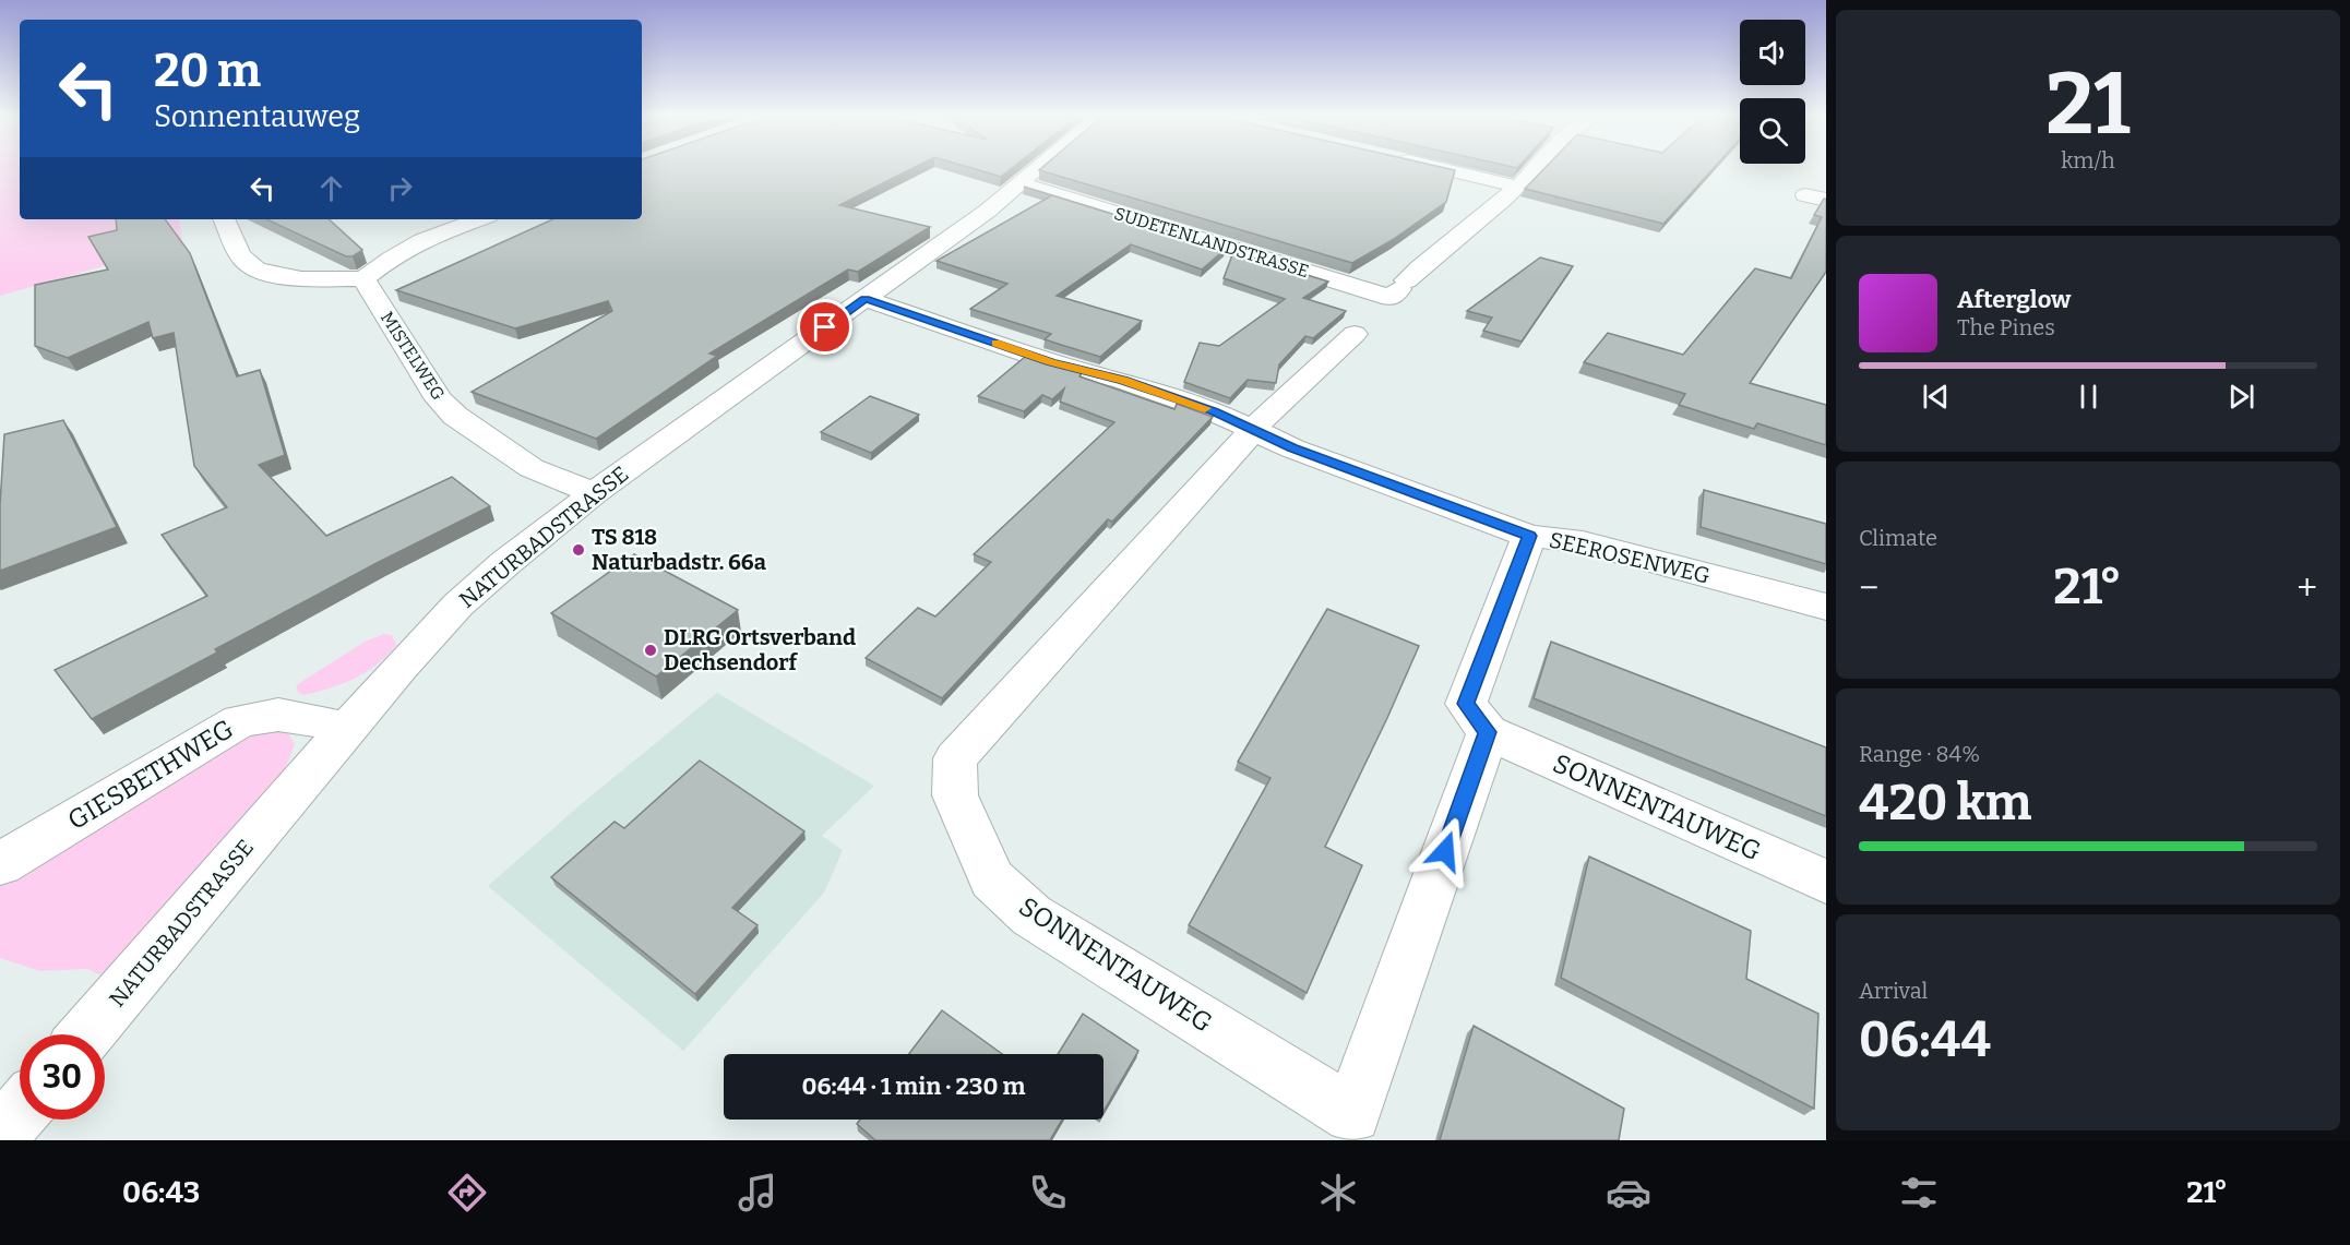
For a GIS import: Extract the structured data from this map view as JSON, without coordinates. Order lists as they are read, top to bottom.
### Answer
{
  "streets": {
    "street": [
      "SUDETENLANDSTRASSE",
      "MISTELWEG",
      "NATURBADSTRASSE",
      "SEEROSENWEG",
      "GIESBETHWEG",
      "SONNENTAUWEG"
    ]
  },
  "crossings": [
    ["SUDETENLANDSTRASSE", "NATURBADSTRASSE"],
    ["MISTELWEG", "NATURBADSTRASSE"],
    ["NATURBADSTRASSE", "SEEROSENWEG"],
    ["NATURBADSTRASSE", "GIESBETHWEG"],
    ["SEEROSENWEG", "SONNENTAUWEG"]
  ],
  "places": ["TS 818 Naturbadstr. 66a", "DLRG Ortsverband Dechsendorf"],
  "page": {
    "tile": [
      ["21", "km/h"],
      "Climate",
      ["Range · 84%", "420 km"],
      ["Arrival", "06:44"]
    ],
    "turn": ["20 m", "Sonnentauweg"],
    "song": ["Afterglow", "The Pines"],
    "heat": ["−", "21°", "+"],
    "limit": "30",
    "trip": "06:44 · 1 min · 230 m",
    "tabs": ["06:43", "21°"]
  }
}
